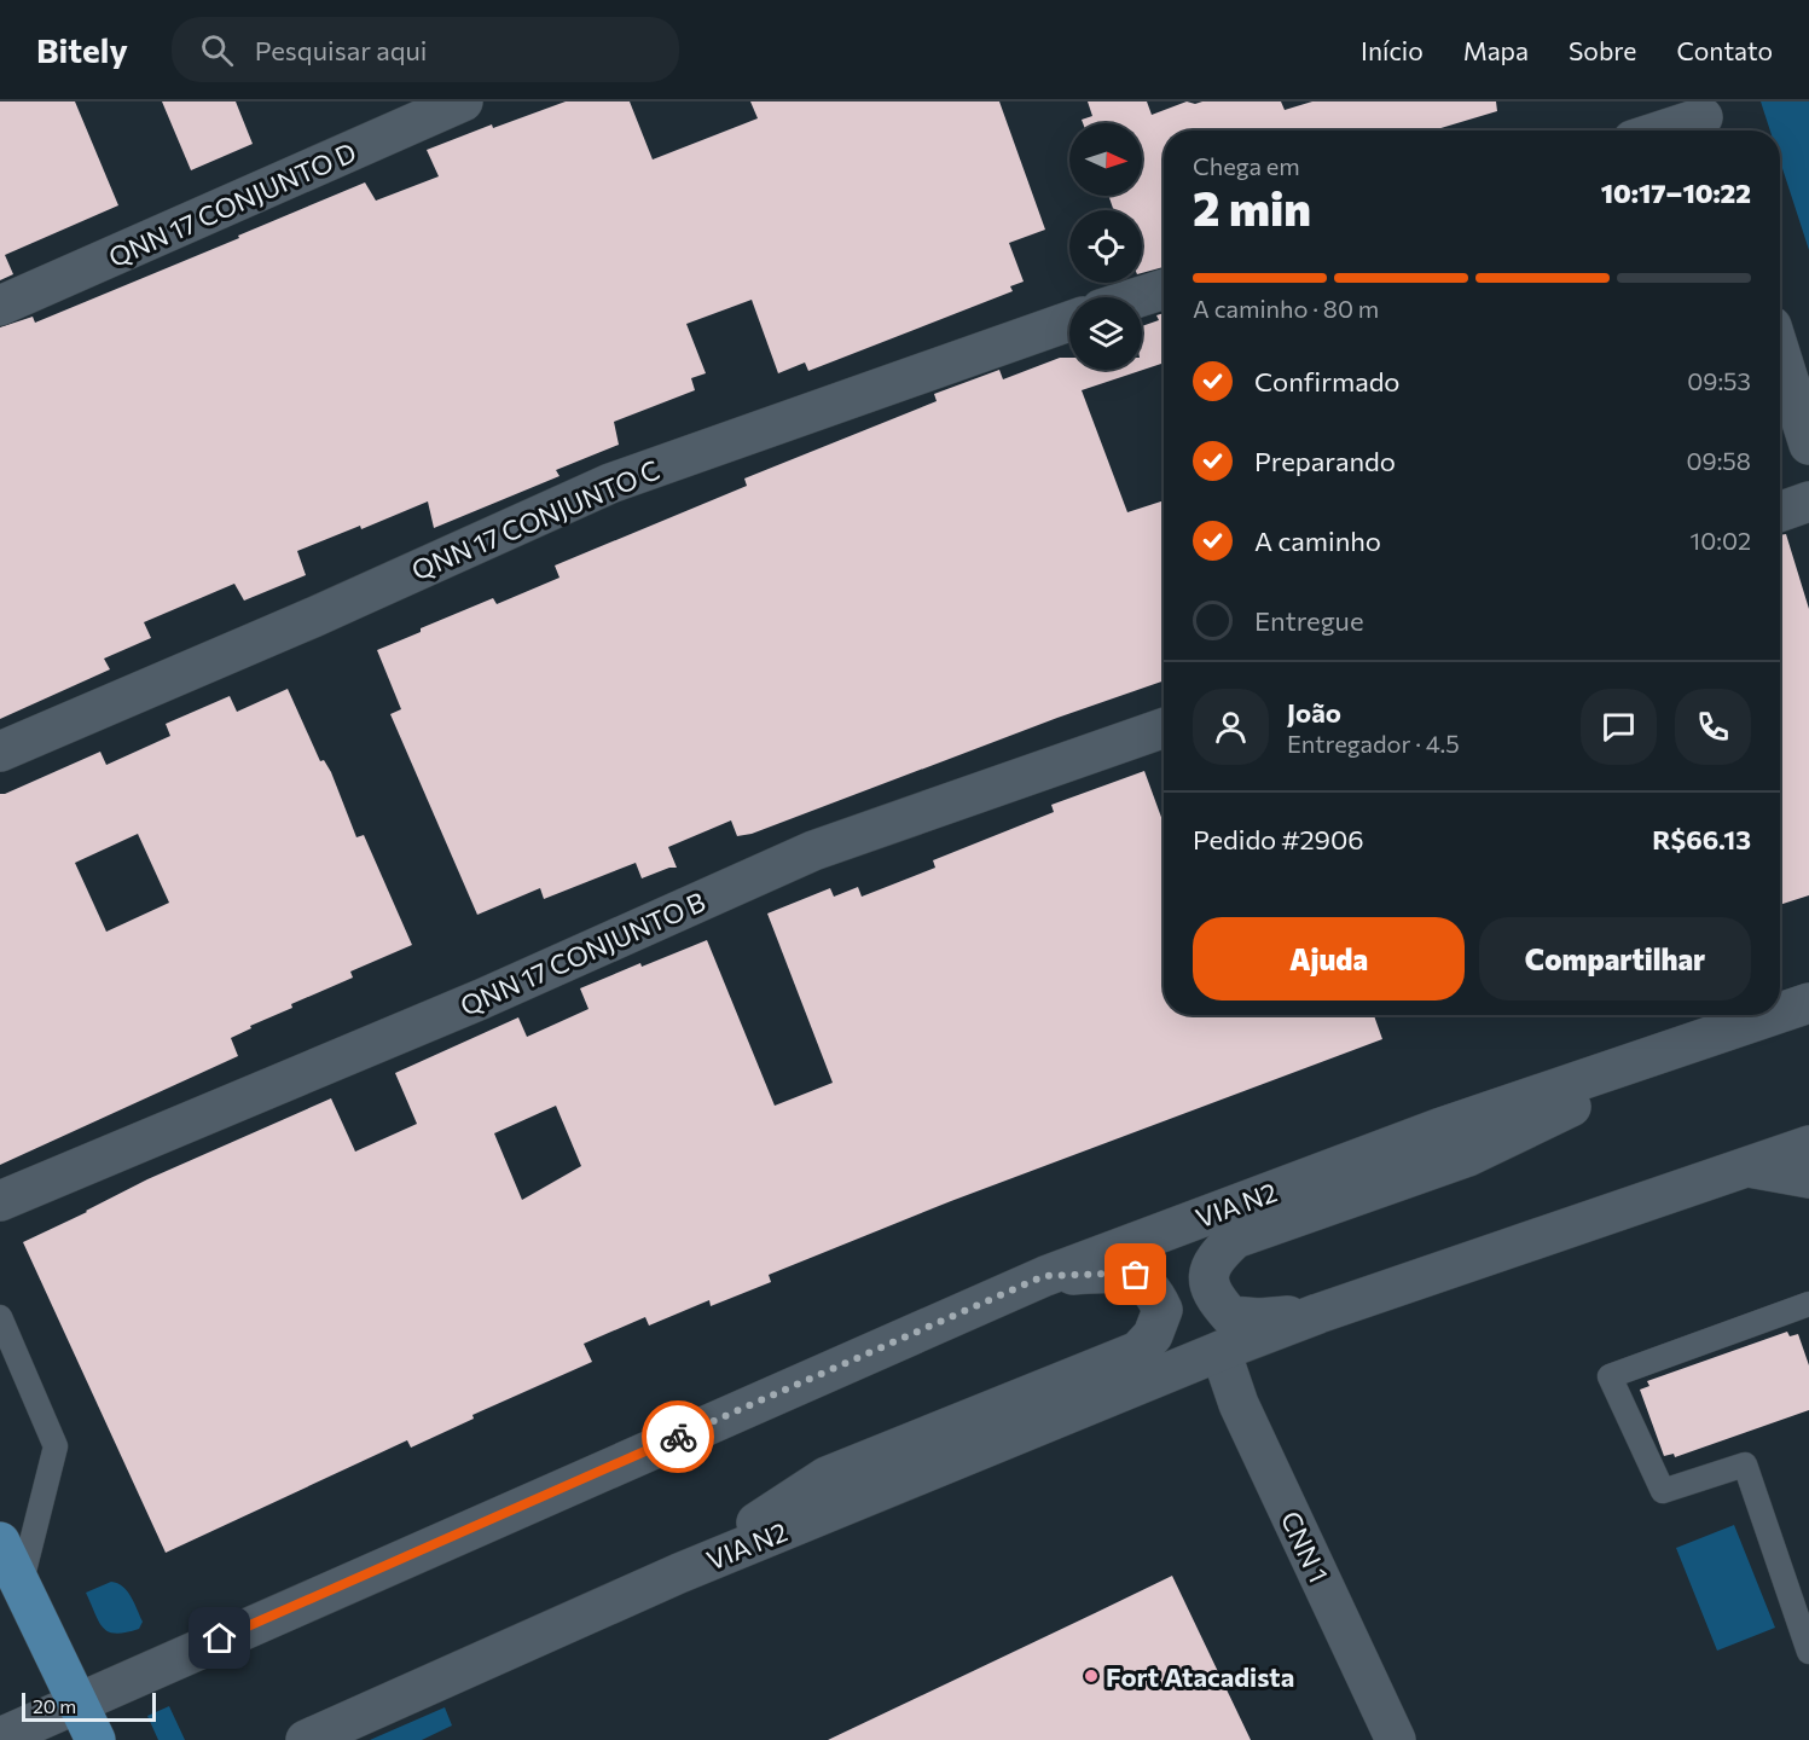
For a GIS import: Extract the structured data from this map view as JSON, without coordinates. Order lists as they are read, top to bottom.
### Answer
{
  "streets": {
    "main road": [
      "QNN 17 CONJUNTO D",
      "QNN 17 CONJUNTO C",
      "QNN 17 CONJUNTO B",
      "VIA N2",
      "CNN 1"
    ]
  },
  "crossings": [
    ["VIA N2", "CNN 1"]
  ],
  "places": ["Fort Atacadista"],
  "scale_bar": "20 m",
  "north": "right",
  "page": {
    "header": "Bitely",
    "search": "Pesquisar aqui",
    "nav": [
      "Início",
      "Mapa",
      "Sobre",
      "Contato"
    ],
    "heading": ["2 min", "Chega em", "10:17–10:22"],
    "panel": [
      "João",
      "Entregador · 4.5",
      "Pedido #2906",
      "R$66.13"
    ],
    "bar": "A caminho · 80 m",
    "list": [
      ["Confirmado", "09:53"],
      ["Preparando", "09:58"],
      ["A caminho", "10:02"],
      "Entregue"
    ],
    "buttons": ["Ajuda", "Compartilhar"],
    "scale": "20 m"
  }
}
